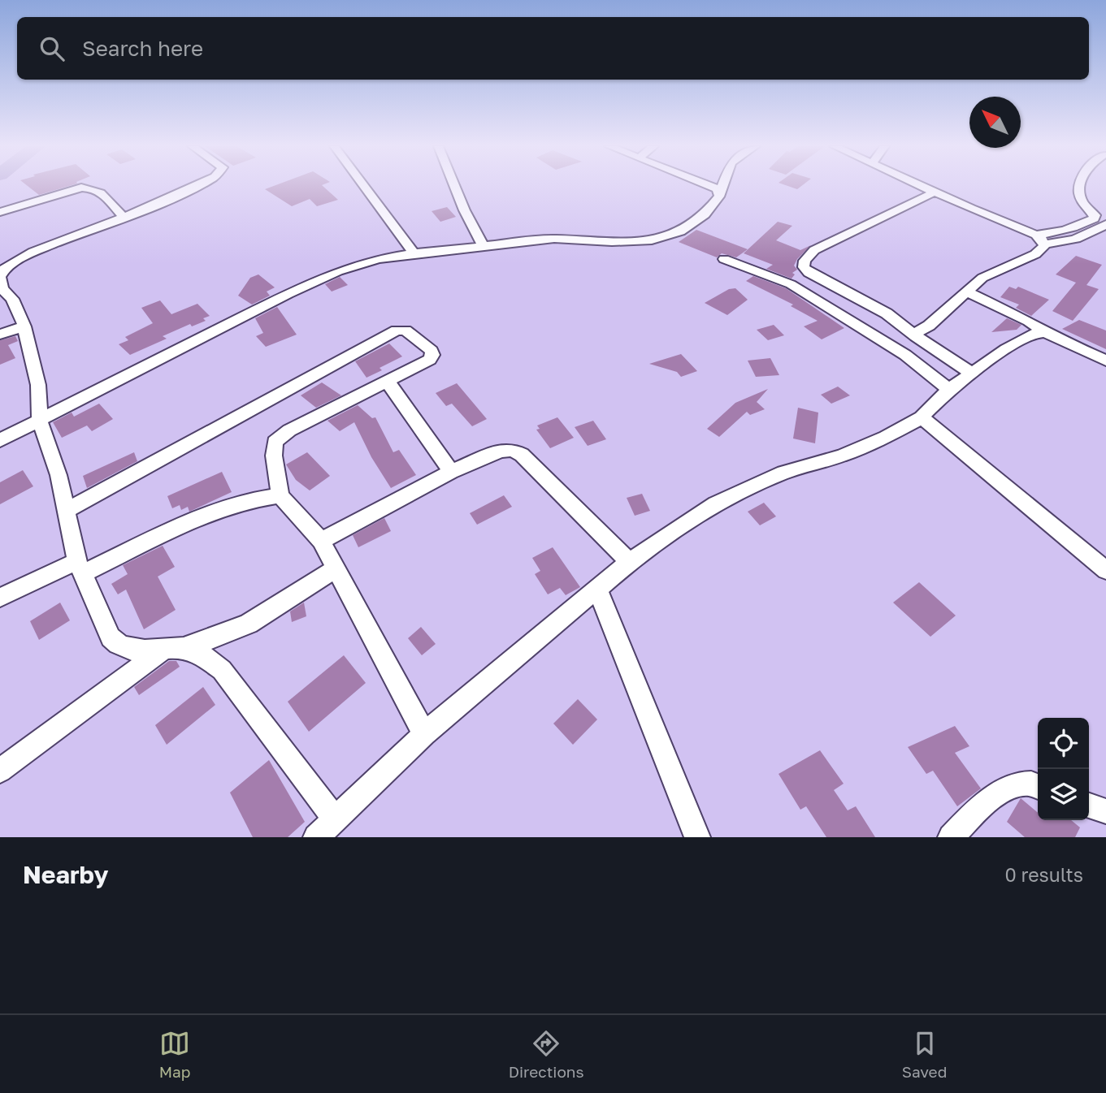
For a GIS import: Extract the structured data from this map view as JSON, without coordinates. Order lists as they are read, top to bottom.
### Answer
{
  "north": "top left",
  "page": {
    "search": "Search here",
    "heading": ["Nearby", "0 results"],
    "nav": ["Map", "Directions", "Saved"]
  }
}
